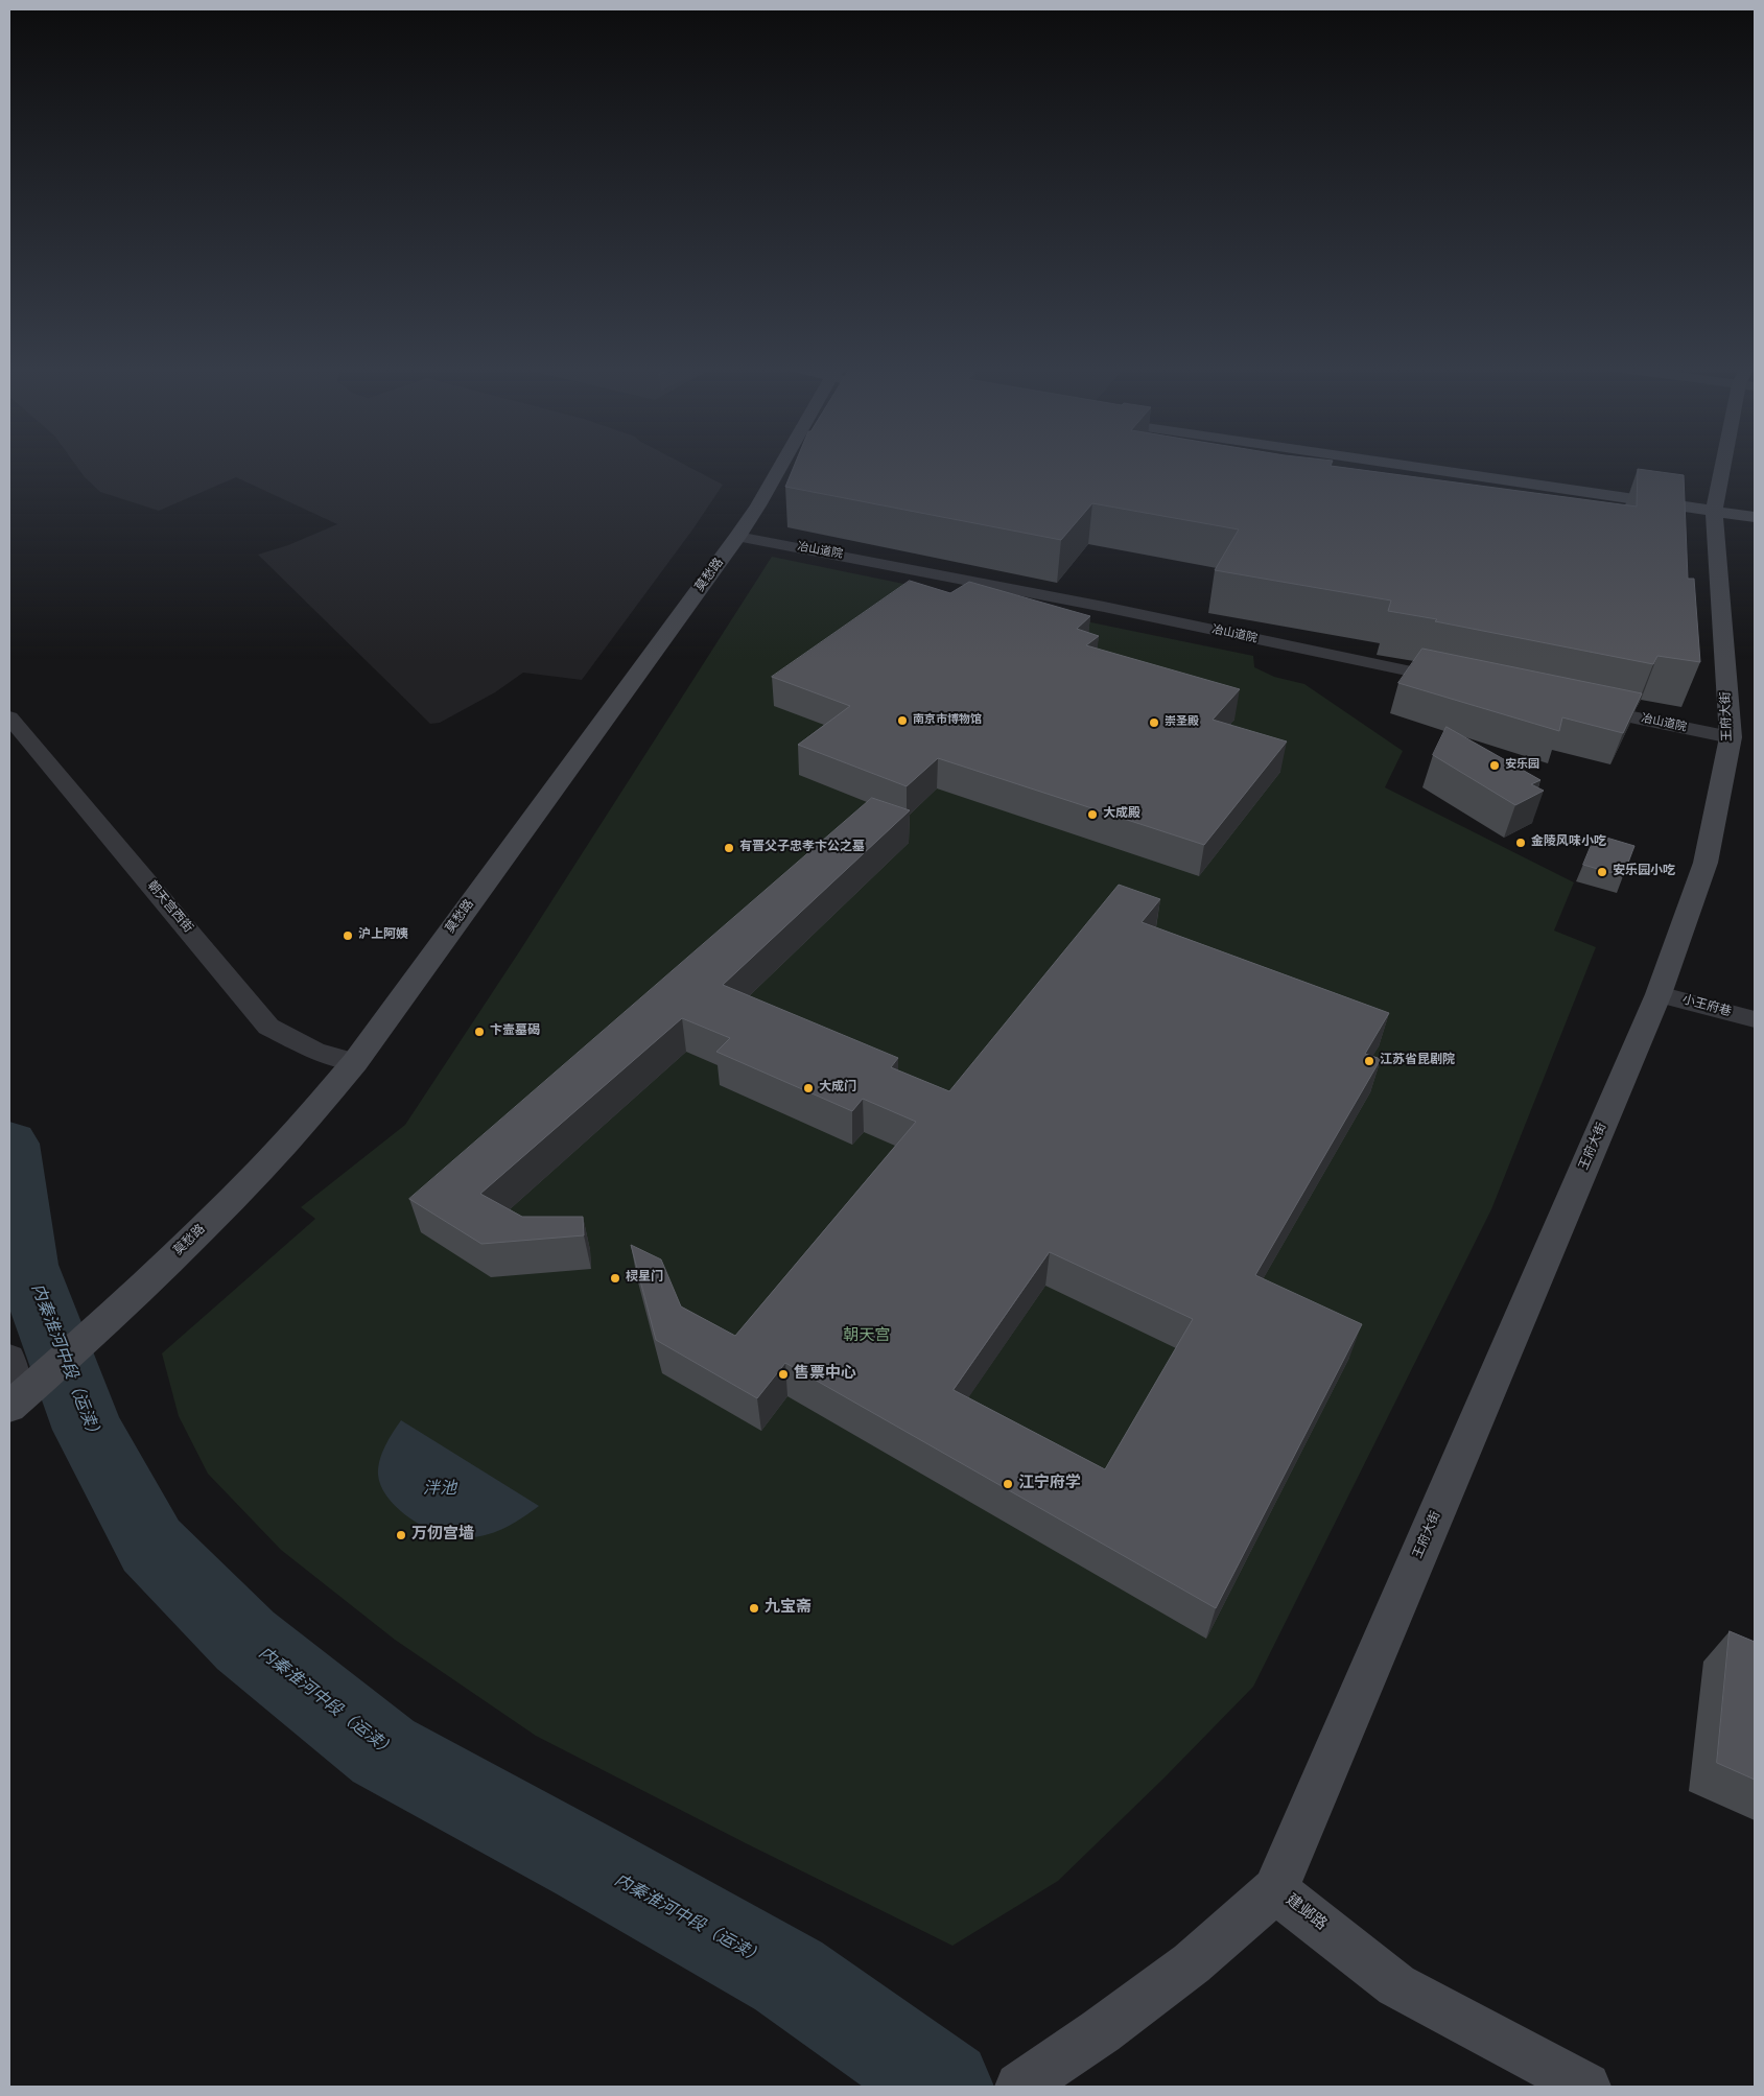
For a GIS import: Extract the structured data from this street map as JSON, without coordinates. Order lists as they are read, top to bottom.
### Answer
{
  "streets": {
    "street": [
      "冶山道院",
      "莫愁路",
      "王府大街",
      "朝天宫西街",
      "小王府巷",
      "建邺路"
    ]
  },
  "crossings": [
    ["冶山道院", "莫愁路"],
    ["冶山道院", "王府大街"],
    ["莫愁路", "朝天宫西街"],
    ["王府大街", "小王府巷"],
    ["王府大街", "建邺路"]
  ],
  "water": ["内秦淮河中段（运渎）", "泮池"],
  "parks": ["朝天宫"],
  "places": [
    "南京市博物馆",
    "崇圣殿",
    "安乐园",
    "大成殿",
    "金陵风味小吃",
    "有晋父子忠孝卞公之墓",
    "安乐园小吃",
    "沪上阿姨",
    "卞壸墓碣",
    "江苏省昆剧院",
    "大成门",
    "棂星门",
    "售票中心",
    "江宁府学",
    "万仞宫墙",
    "九宝斋"
  ]
}
